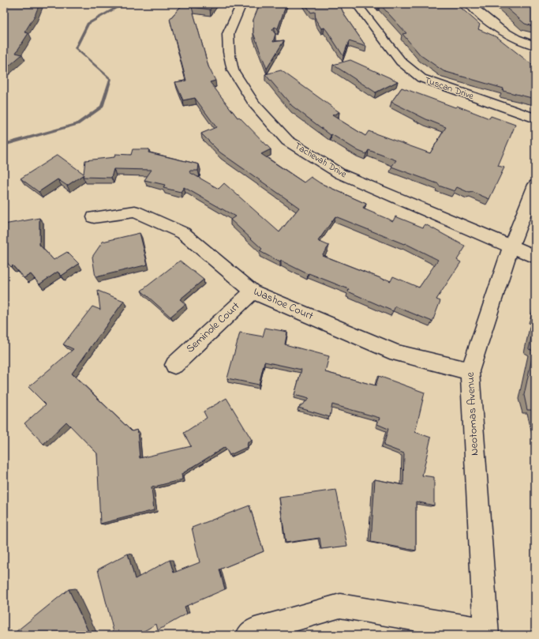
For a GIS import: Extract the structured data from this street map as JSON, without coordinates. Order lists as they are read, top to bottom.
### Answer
{
  "streets": {
    "street": [
      "Tuscan Drive",
      "Tachevah Drive",
      "Washoe Court",
      "Seminole Court",
      "Neotomas Avenue"
    ]
  },
  "crossings": [
    ["Tachevah Drive", "Neotomas Avenue"],
    ["Washoe Court", "Seminole Court"],
    ["Washoe Court", "Neotomas Avenue"]
  ]
}
